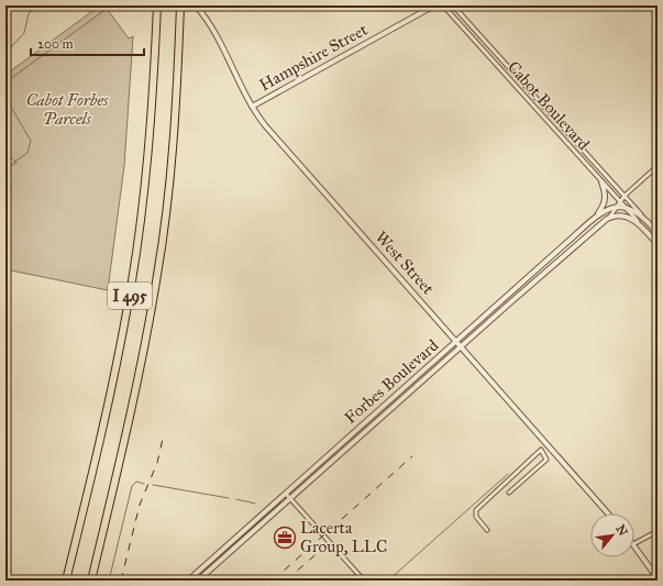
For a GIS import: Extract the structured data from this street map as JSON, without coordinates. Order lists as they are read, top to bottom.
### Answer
{
  "streets": {
    "highway": ["I 495"],
    "street": [
      "Hampshire Street",
      "Cabot Boulevard",
      "West Street",
      "Forbes Boulevard"
    ]
  },
  "crossings": [
    ["Hampshire Street", "West Street"],
    ["West Street", "Forbes Boulevard"]
  ],
  "parks": ["Cabot Forbes Parcels"],
  "places": {
    "office": ["Lacerta Group, LLC"]
  },
  "scale_bar": "200 m",
  "north": "top right"
}
